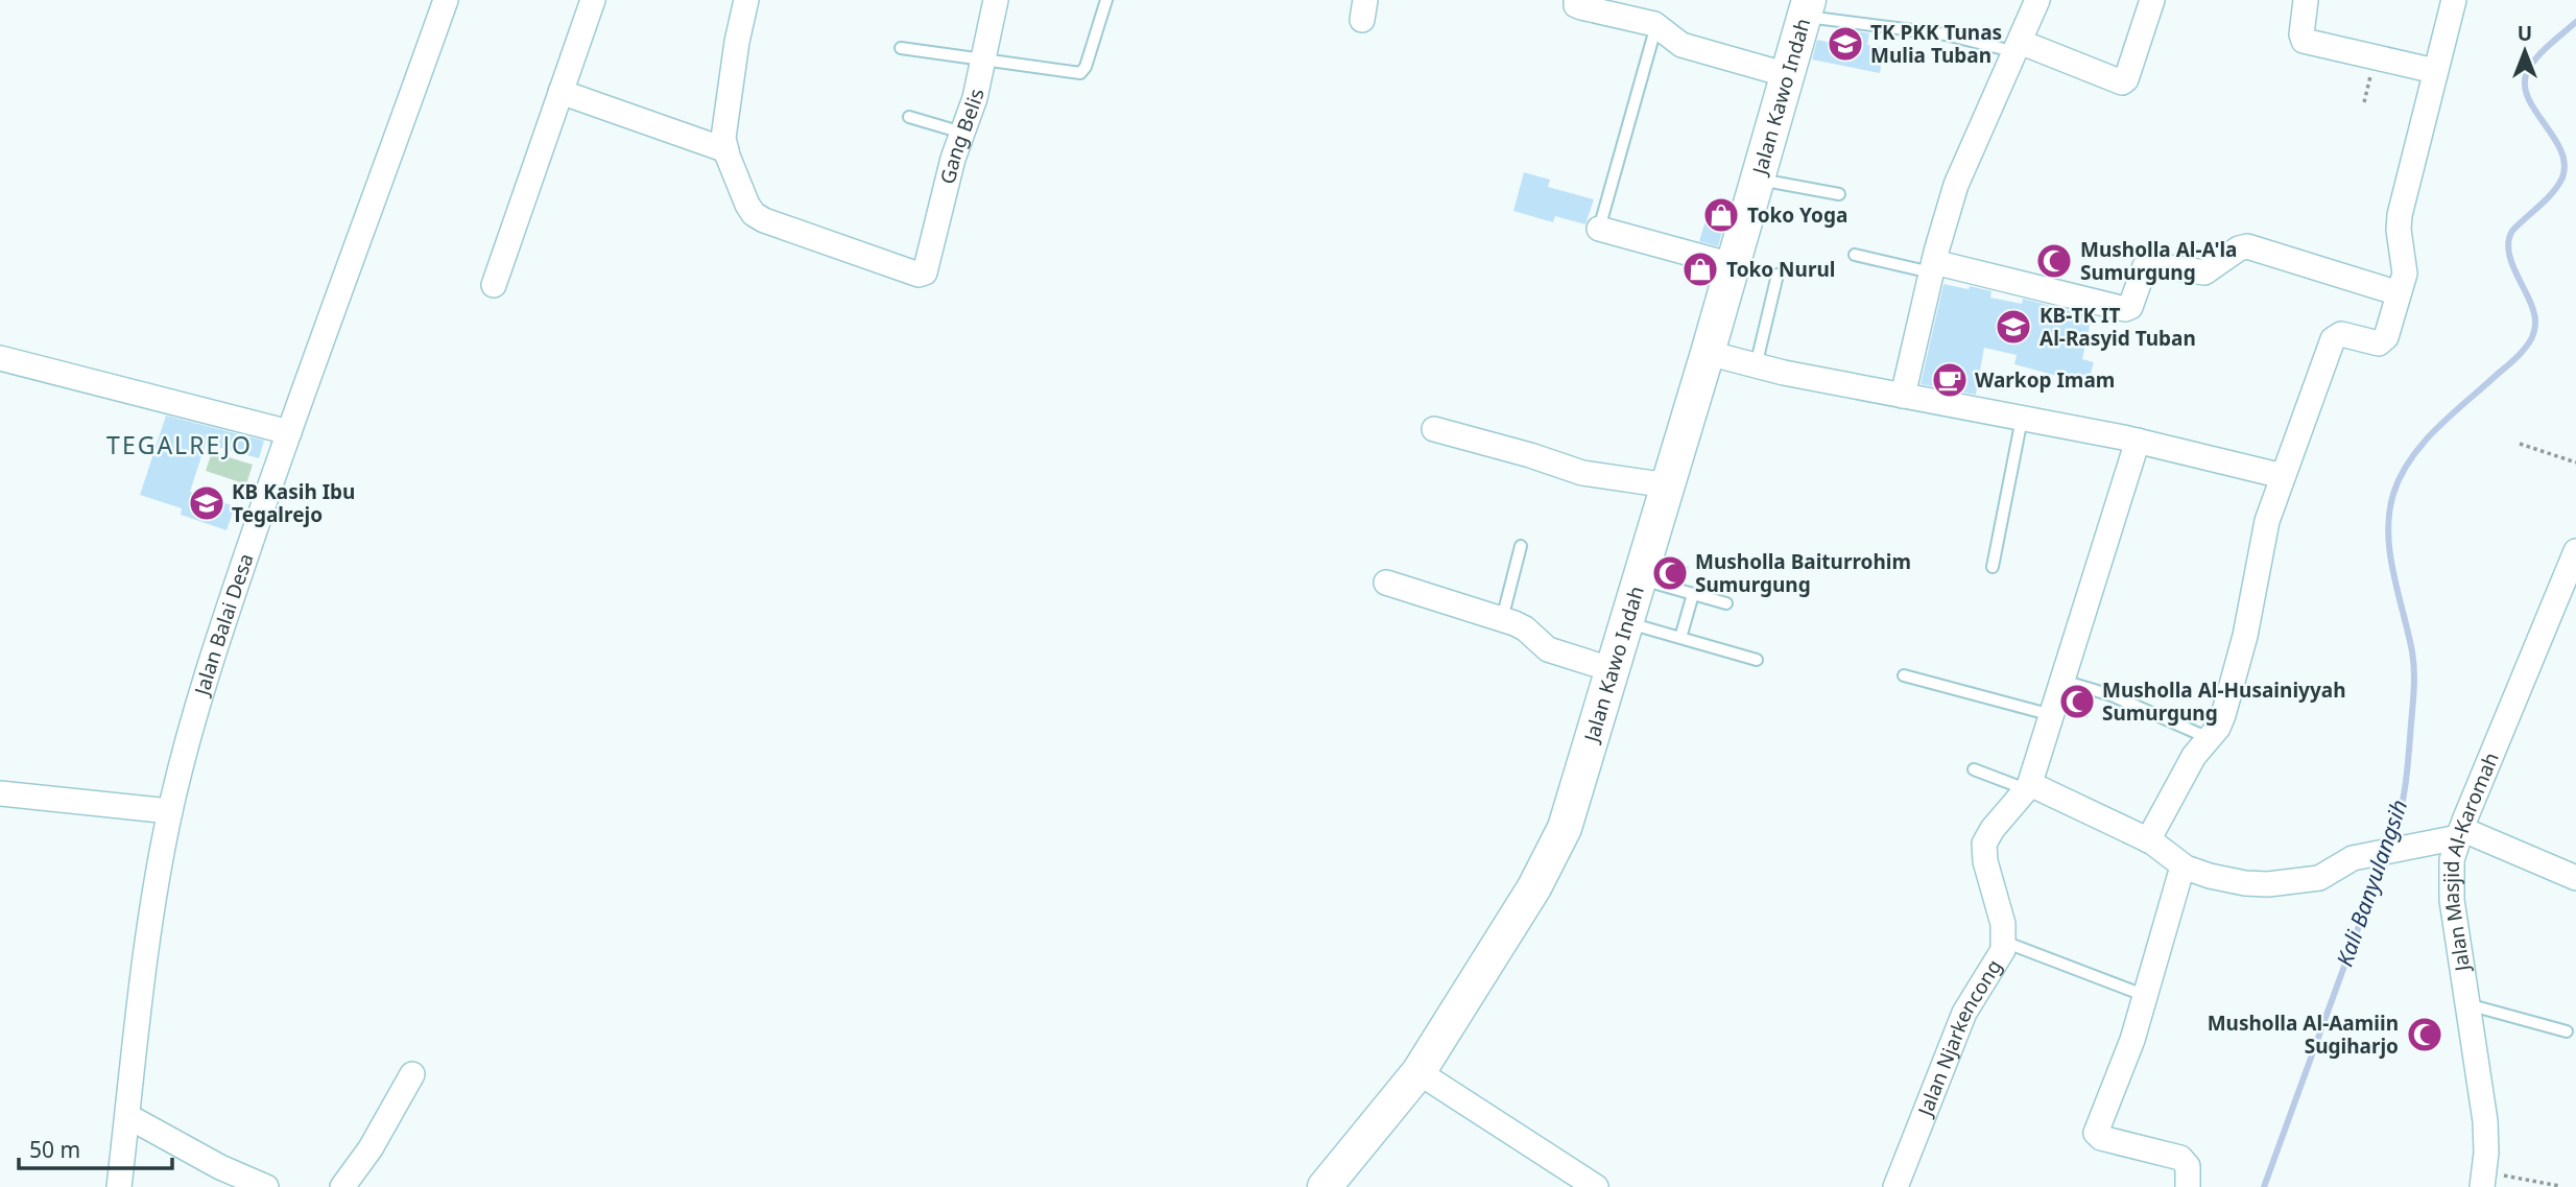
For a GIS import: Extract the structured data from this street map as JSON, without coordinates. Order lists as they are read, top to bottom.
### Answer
{
  "streets": {
    "street": [
      "Jalan Kawo Indah",
      "Gang Belis",
      "Jalan Balai Desa",
      "Jalan Masjid Al-Karomah",
      "Jalan Njarkencong"
    ]
  },
  "districts": ["TEGALREJO"],
  "water": ["Kali Banyulangsih"],
  "places": {
    "school or university": ["TK PKK Tunas Mulia Tuban", "KB-TK IT Al-Rasyid Tuban", "KB Kasih Ibu Tegalrejo"],
    "shop": ["Toko Yoga", "Toko Nurul"],
    "mosque": [
      "Musholla Al-A'la Sumurgung",
      "Musholla Baiturrohim Sumurgung",
      "Musholla Al-Husainiyyah Sumurgung",
      "Musholla Al-Aamiin Sugiharjo"
    ],
    "cafe": ["Warkop Imam"]
  },
  "scale_bar": "50 m",
  "north": "top"
}
